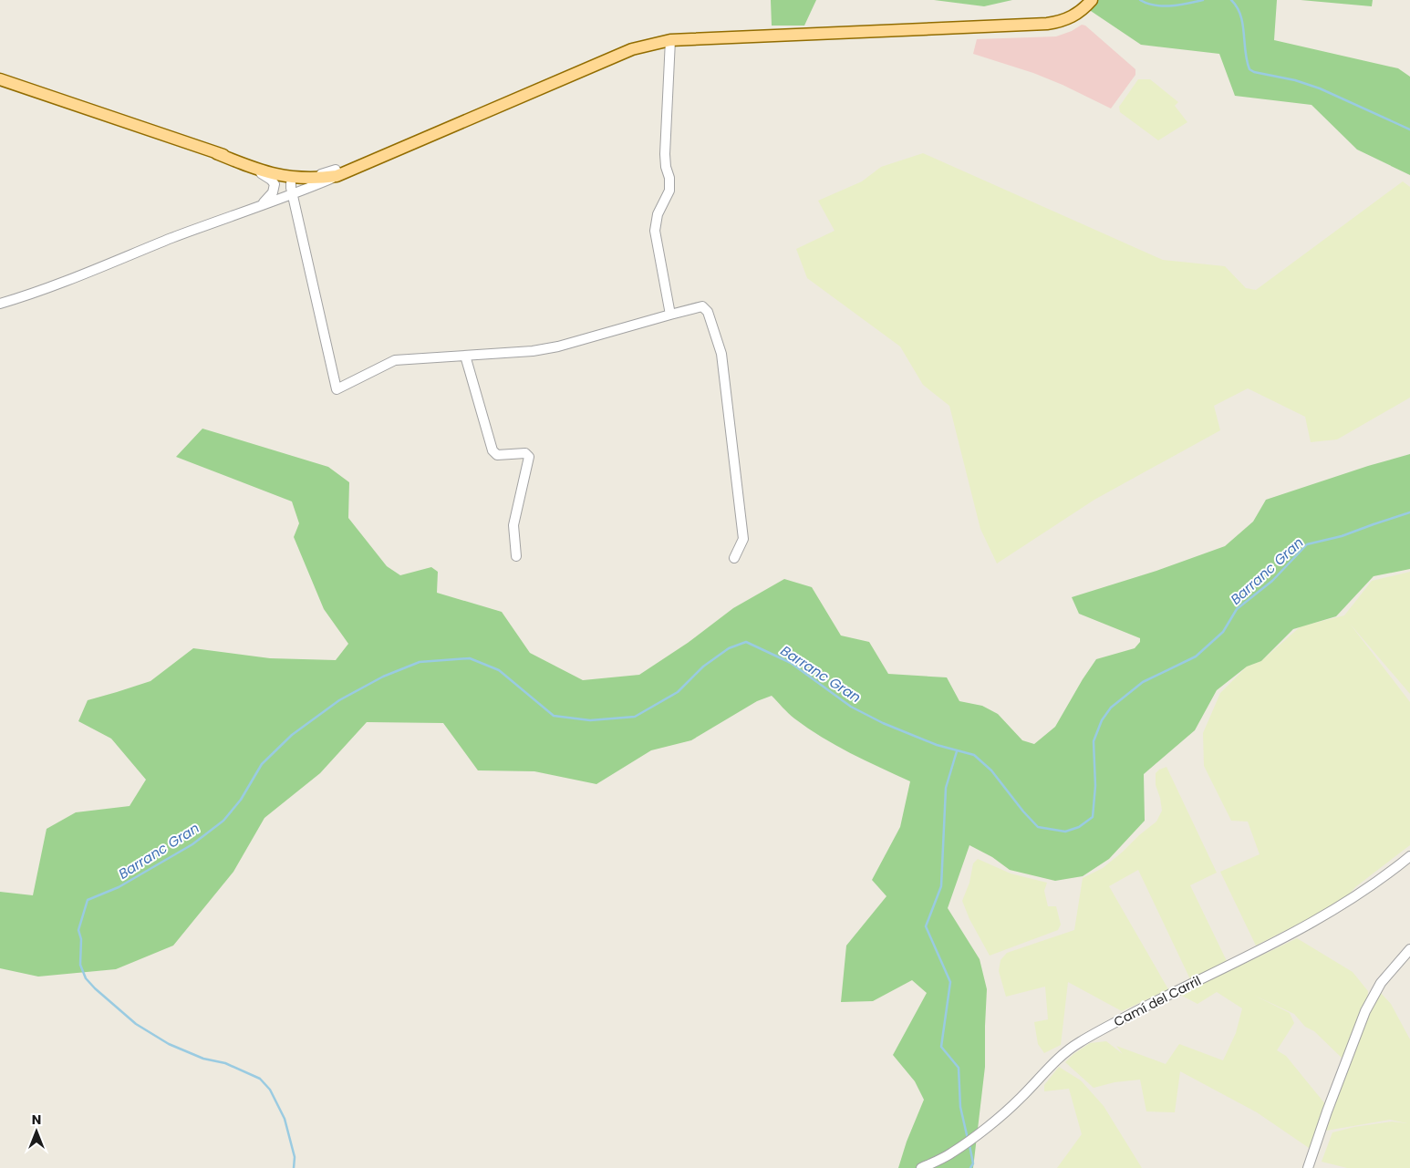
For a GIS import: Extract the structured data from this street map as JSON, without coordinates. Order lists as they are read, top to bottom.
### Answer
{
  "streets": {
    "street": ["Camí del Carril"]
  },
  "water": ["Barranc Gran"],
  "north": "top"
}
